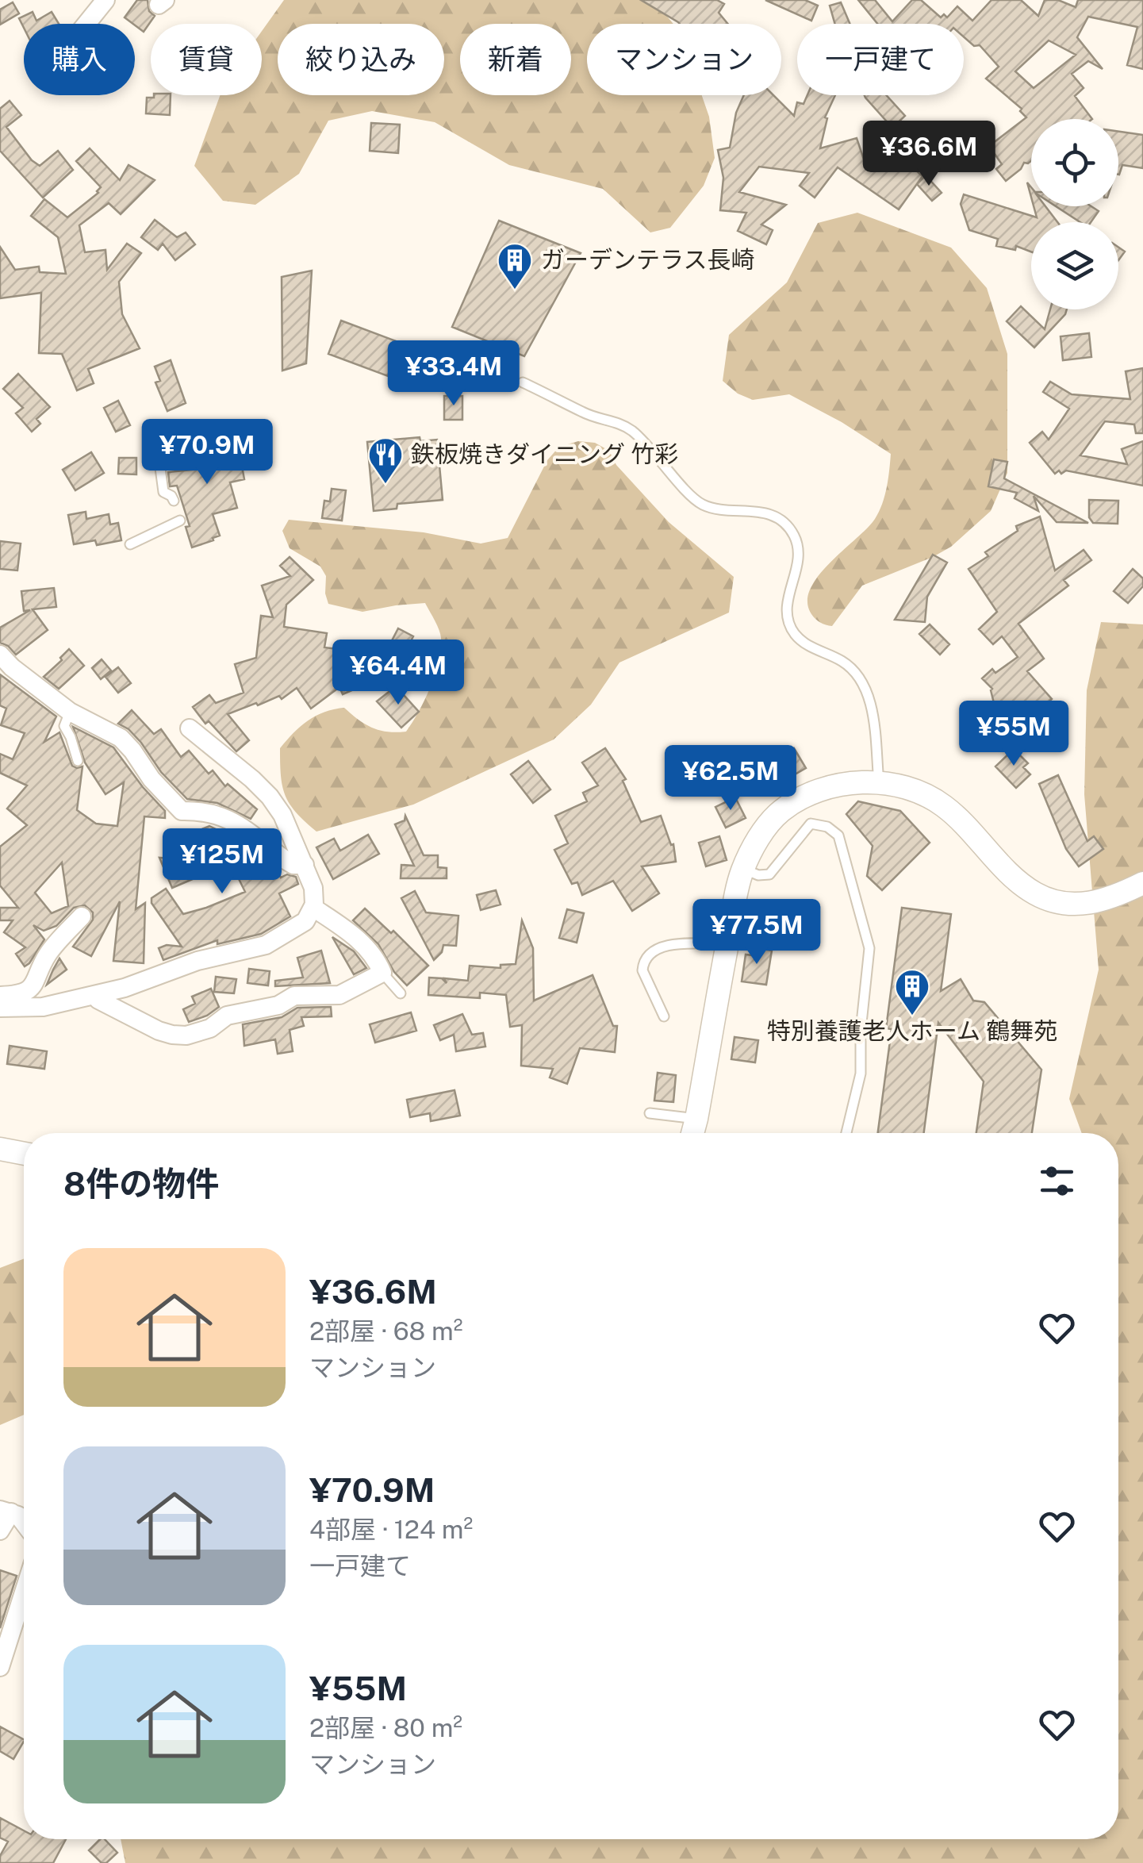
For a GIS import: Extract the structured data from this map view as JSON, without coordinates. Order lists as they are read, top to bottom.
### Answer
{
  "places": {
    "building": ["ガーデンテラス長崎", "特別養護老人ホーム 鶴舞苑"],
    "restaurant": ["鉄板焼きダイニング 竹彩"]
  },
  "page": {
    "chip": [
      "購入",
      "賃貸",
      "絞り込み",
      "新着",
      "マンション",
      "一戸建て"
    ],
    "price": [
      "¥36.6M",
      "¥33.4M",
      "¥70.9M",
      "¥64.4M",
      "¥55M",
      "¥62.5M",
      "¥125M",
      "¥77.5M"
    ],
    "heading": "8件の物件",
    "list": [
      {
        "name": "¥36.6M",
        "note": "2部屋 · 68 m² · マンション"
      },
      {
        "name": "¥70.9M",
        "note": "4部屋 · 124 m² · 一戸建て"
      },
      {
        "name": "¥55M",
        "note": "2部屋 · 80 m² · マンション"
      }
    ]
  }
}
